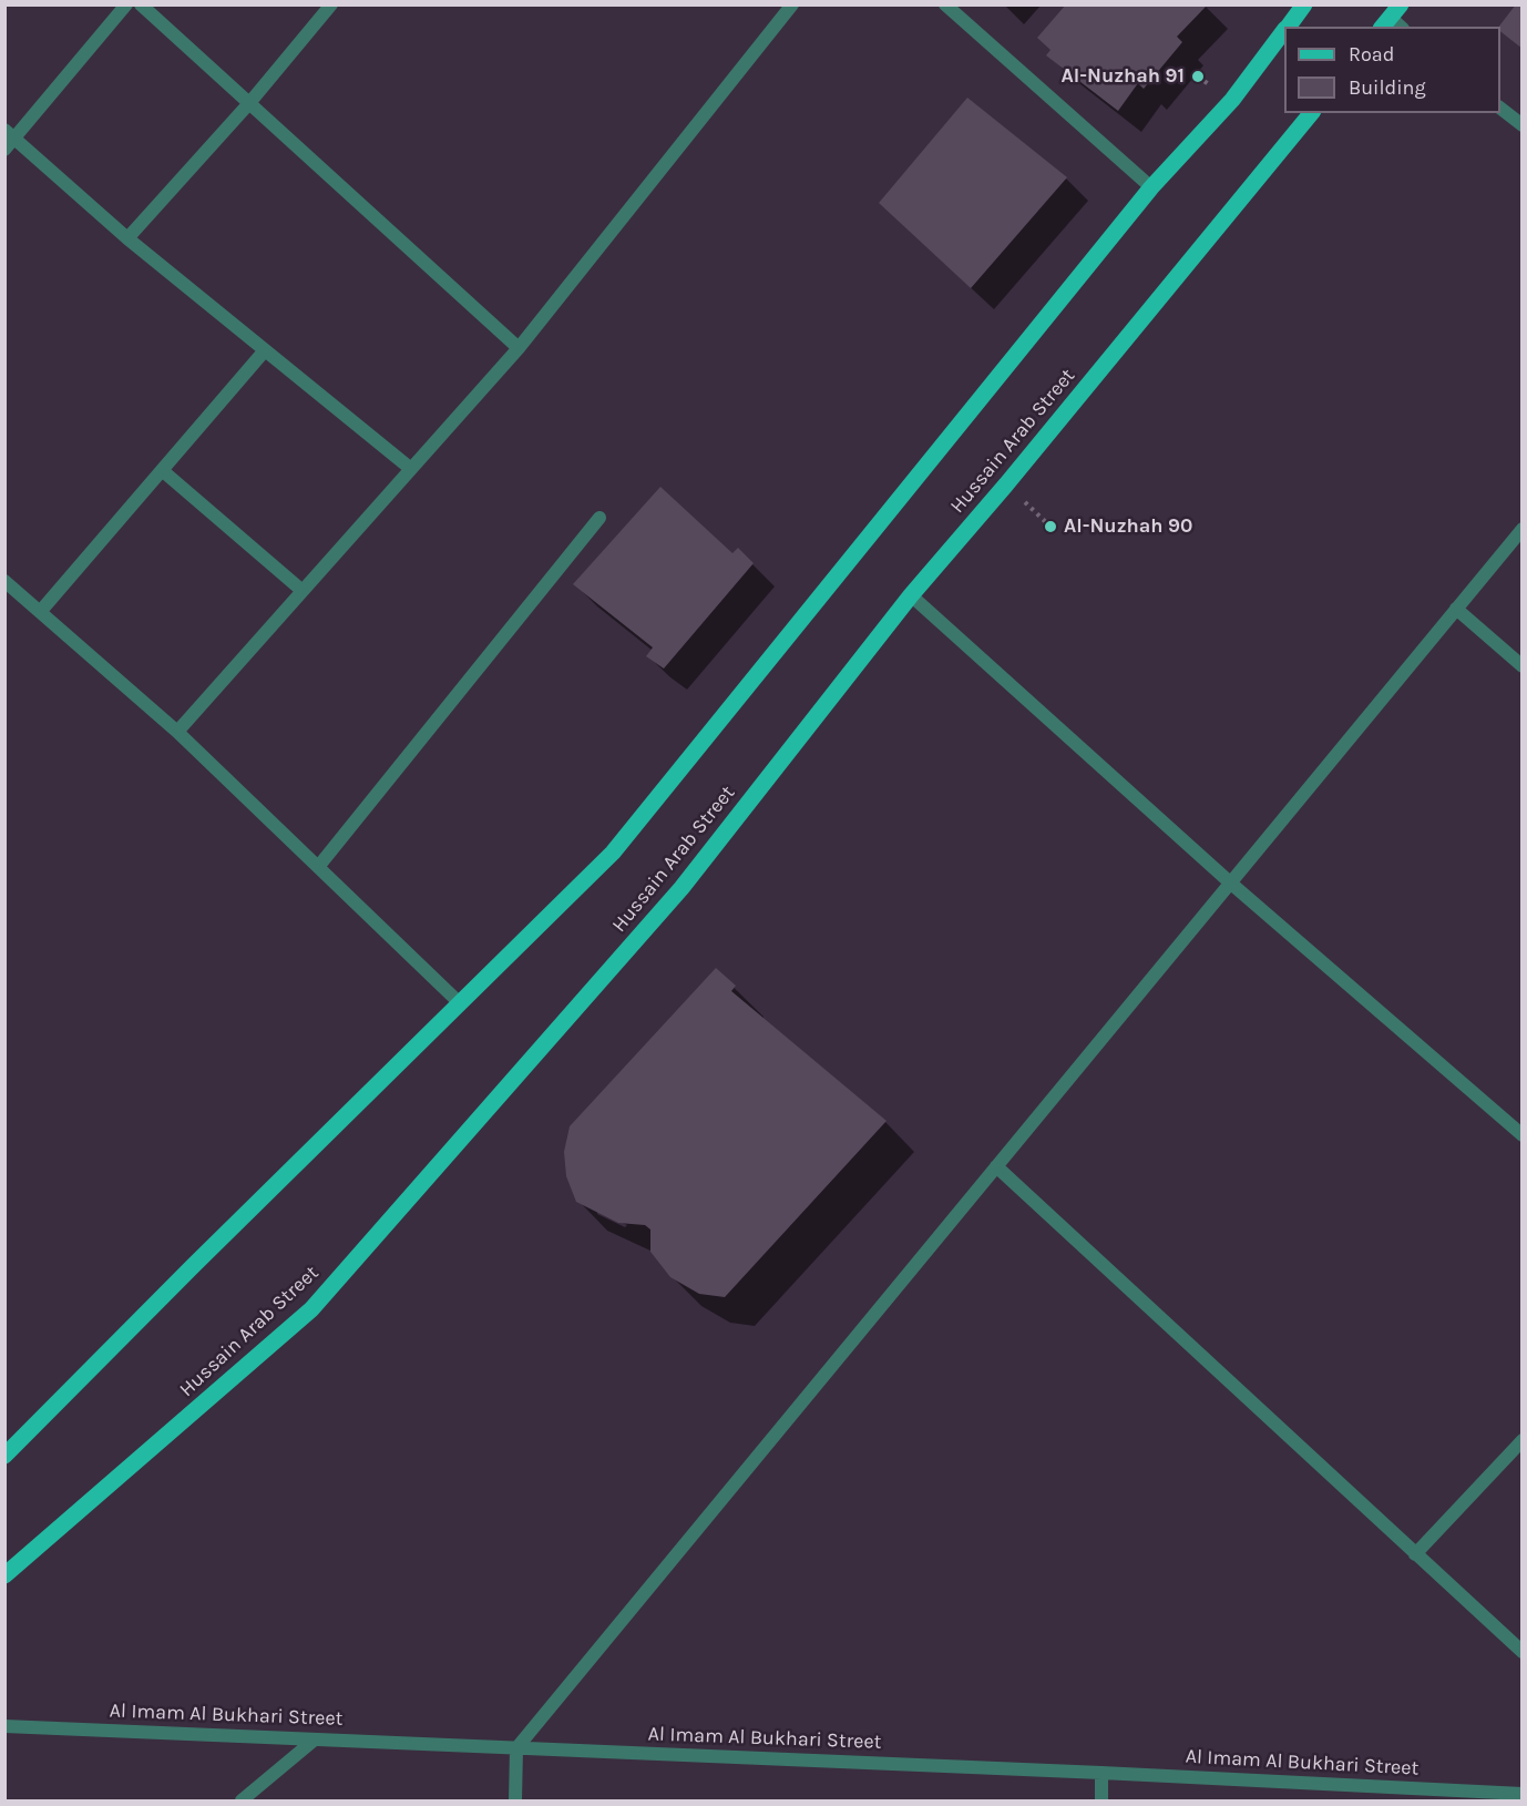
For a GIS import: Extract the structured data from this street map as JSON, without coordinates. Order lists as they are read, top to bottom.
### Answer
{
  "streets": {
    "main road": ["Hussain Arab Street"],
    "street": ["Al Imam Al Bukhari Street"]
  },
  "places": ["Al-Nuzhah 91", "Al-Nuzhah 90"],
  "legend": ["Road", "Building"]
}
